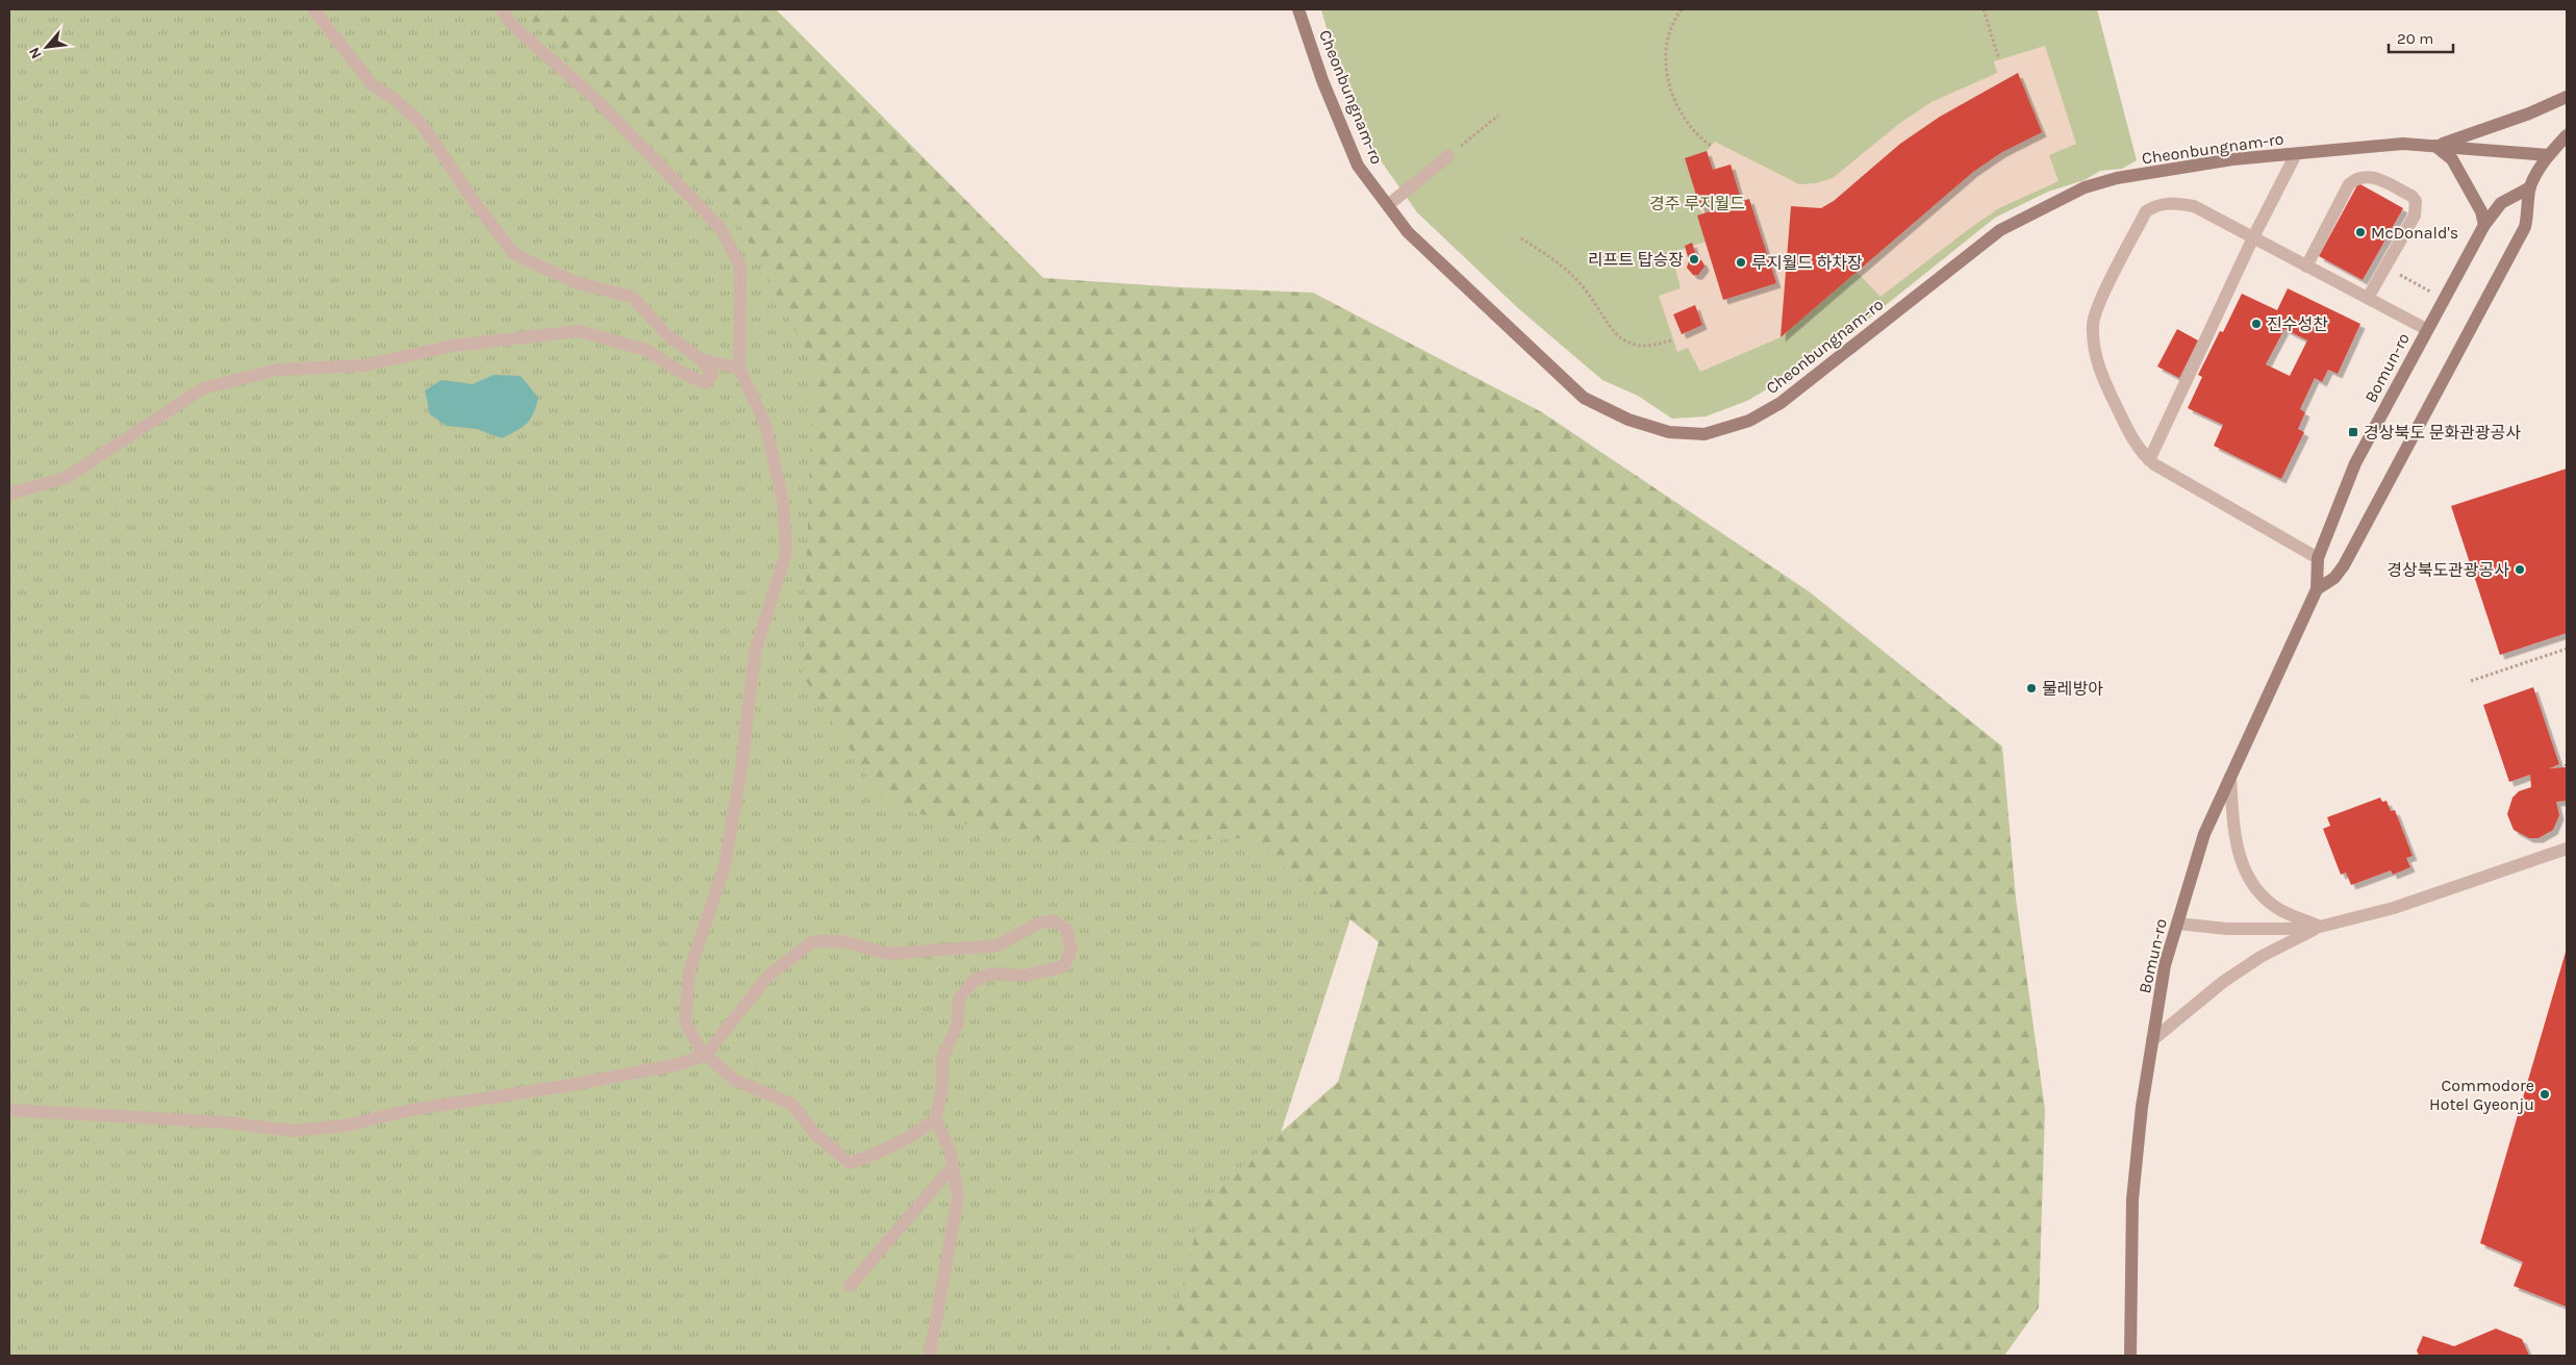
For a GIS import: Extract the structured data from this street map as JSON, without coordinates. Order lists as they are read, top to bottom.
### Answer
{
  "streets": {
    "main road": ["Cheonbungnam-ro", "Bomun-ro"]
  },
  "crossings": [
    ["Cheonbungnam-ro", "Bomun-ro"]
  ],
  "parks": ["경주 루지월드"],
  "places": {
    "other": [
      "McDonald's",
      "리프트 탑승장",
      "루지월드 하차장",
      "진수성찬",
      "경상북도관광공사",
      "물레방아",
      "Commodore Hotel Gyeonju"
    ],
    "transit": ["경상북도 문화관광공사"]
  },
  "scale_bar": "20 m",
  "north": "bottom left"
}
